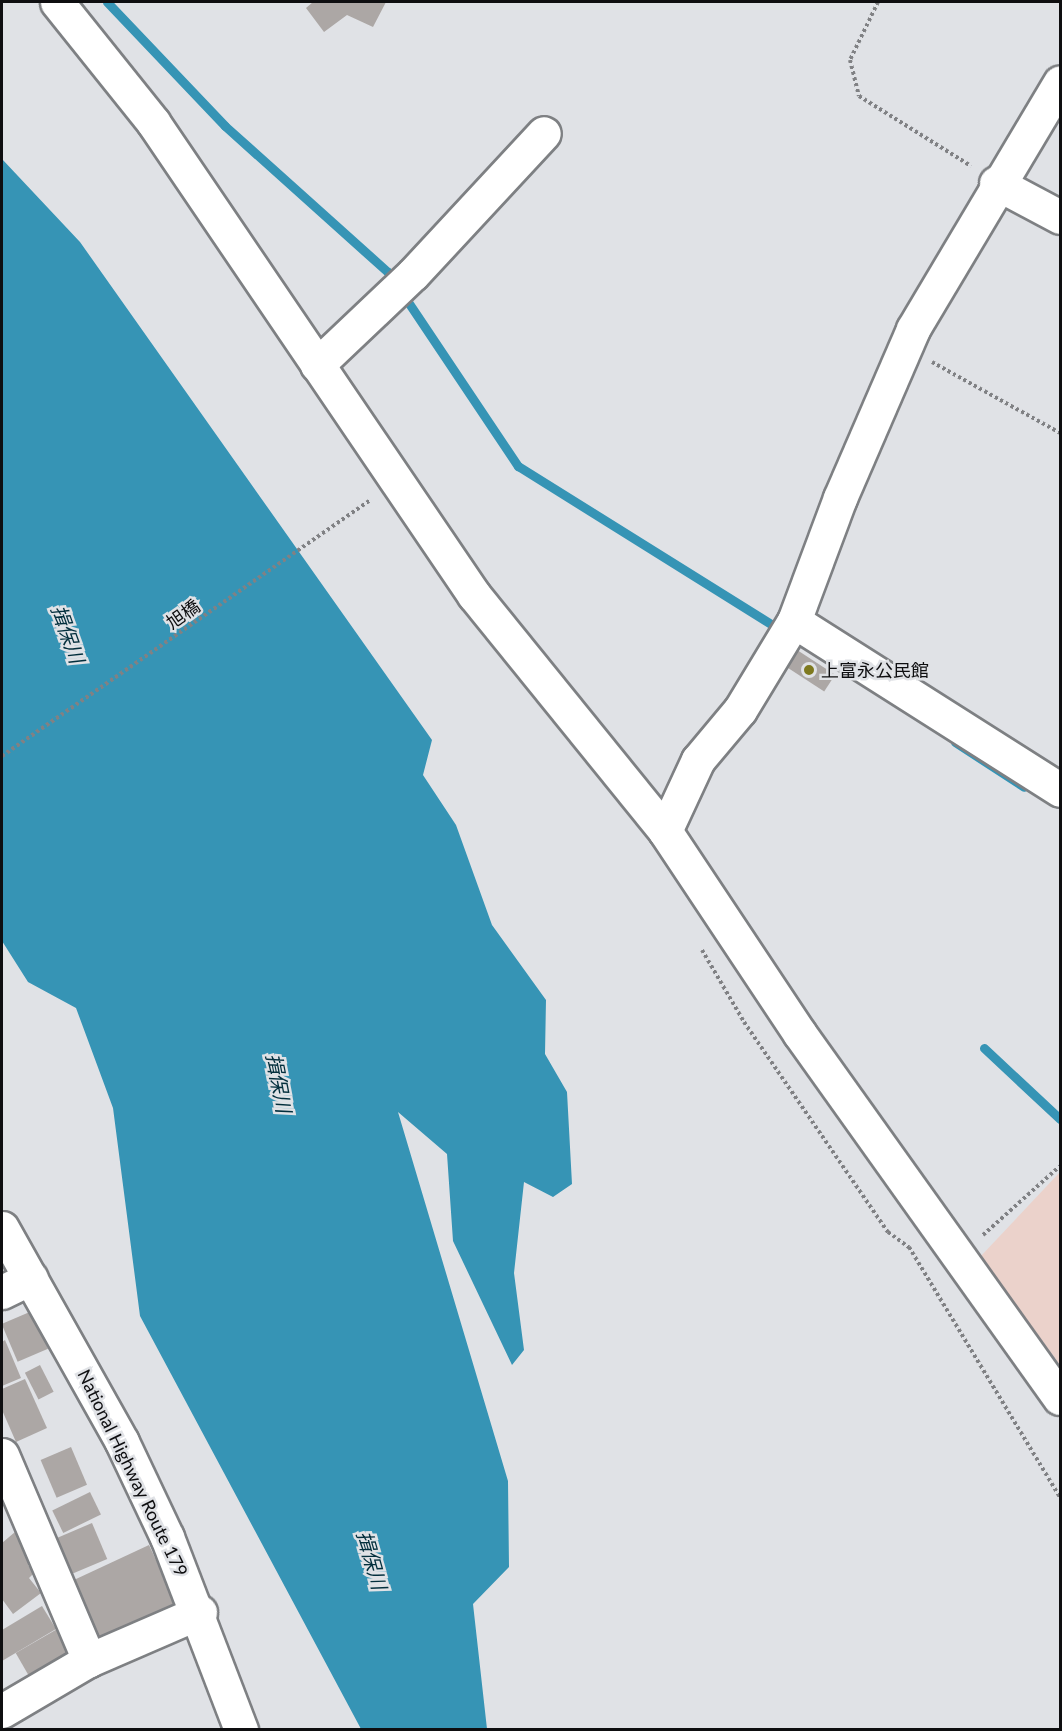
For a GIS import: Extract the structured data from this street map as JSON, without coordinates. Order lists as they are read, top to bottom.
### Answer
{
  "streets": {
    "main road": ["National Highway Route 179"],
    "path": ["旭橋"]
  },
  "water": ["揖保川"],
  "places": ["上富永公民館"]
}
